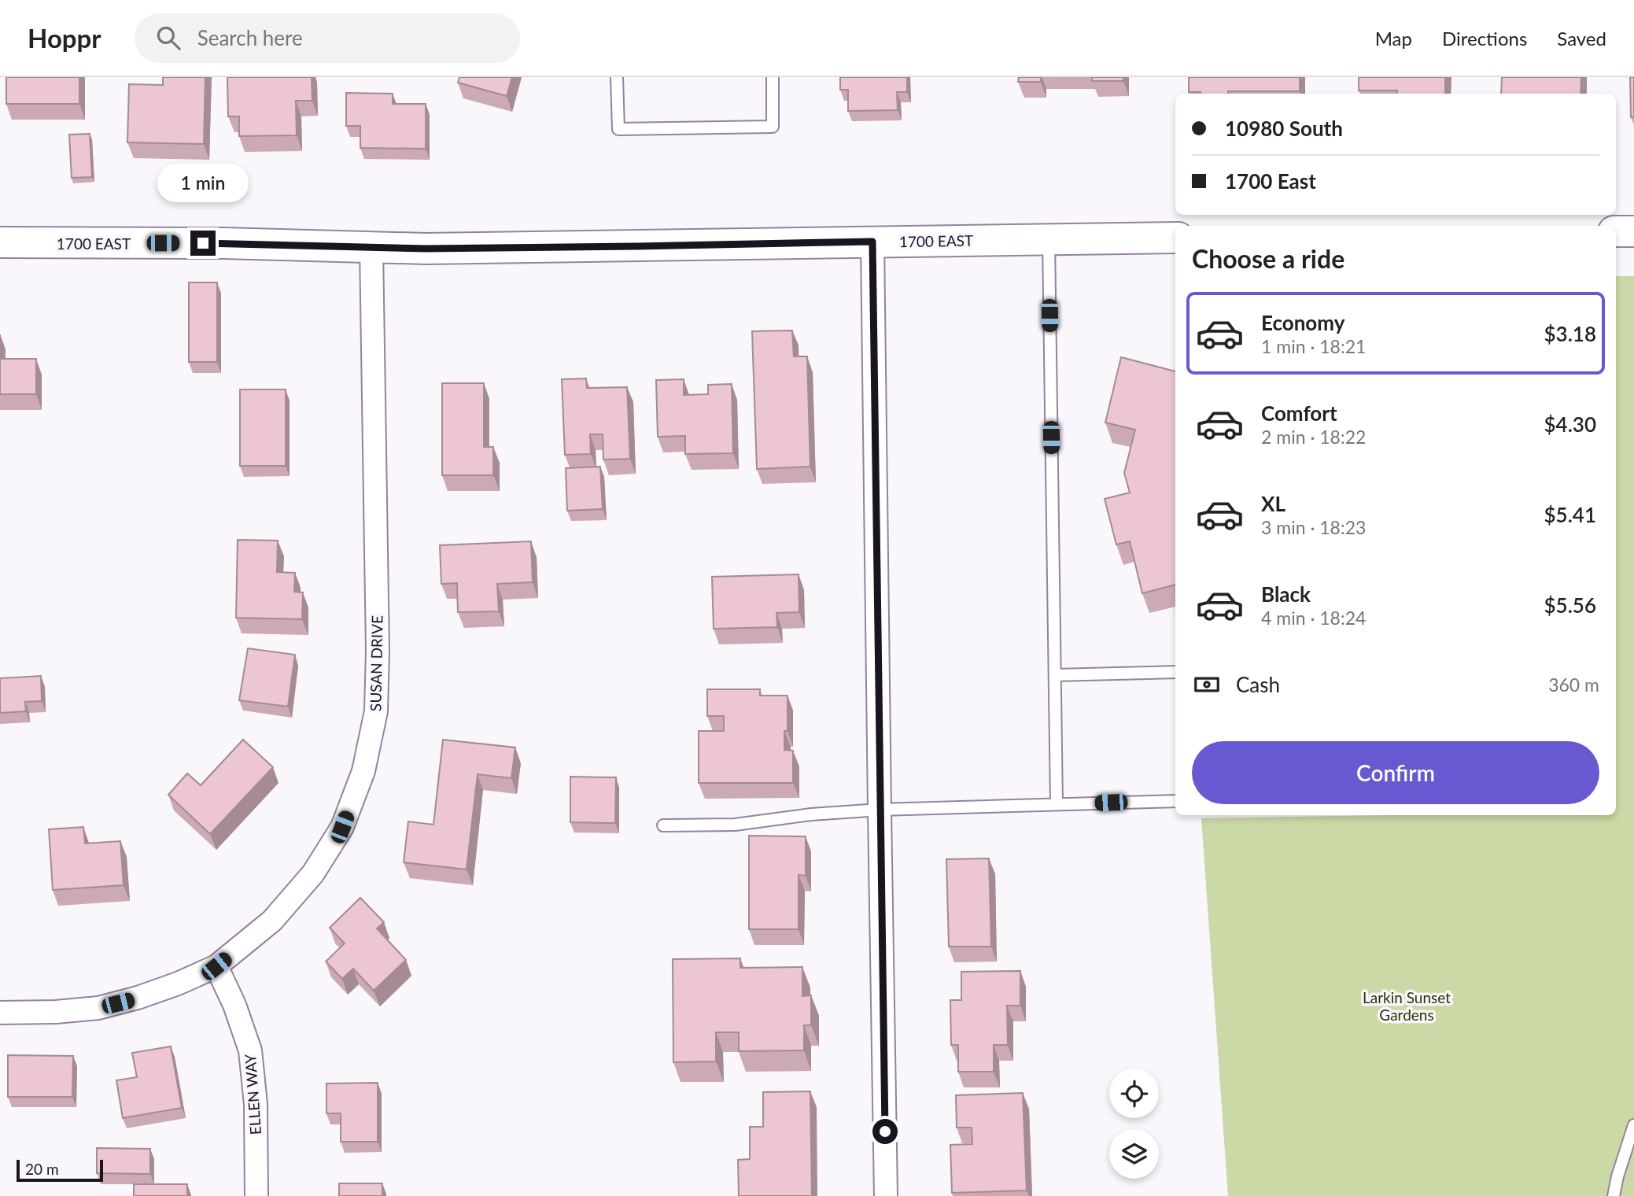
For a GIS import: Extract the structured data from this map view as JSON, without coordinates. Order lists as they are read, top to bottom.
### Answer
{
  "streets": {
    "main road": ["1700 EAST"],
    "street": ["SUSAN DRIVE", "ELLEN WAY"]
  },
  "crossings": [
    ["1700 EAST", "SUSAN DRIVE"],
    ["SUSAN DRIVE", "ELLEN WAY"]
  ],
  "parks": ["Larkin Sunset Gardens"],
  "scale_bar": "20 m",
  "page": {
    "header": "Hoppr",
    "search": "Search here",
    "nav": ["Map", "Directions", "Saved"],
    "banner": ["10980 South", "1700 East"],
    "bubble": "1 min",
    "heading": "Choose a ride",
    "list": [
      {
        "name": "Economy",
        "note": "1 min · 18:21",
        "value": "$3.18"
      },
      {
        "name": "Comfort",
        "note": "2 min · 18:22",
        "value": "$4.30"
      },
      {
        "name": "XL",
        "note": "3 min · 18:23",
        "value": "$5.41"
      },
      {
        "name": "Black",
        "note": "4 min · 18:24",
        "value": "$5.56"
      }
    ],
    "pay": ["Cash", "360 m"],
    "buttons": "Confirm",
    "scale": "20 m"
  }
}
